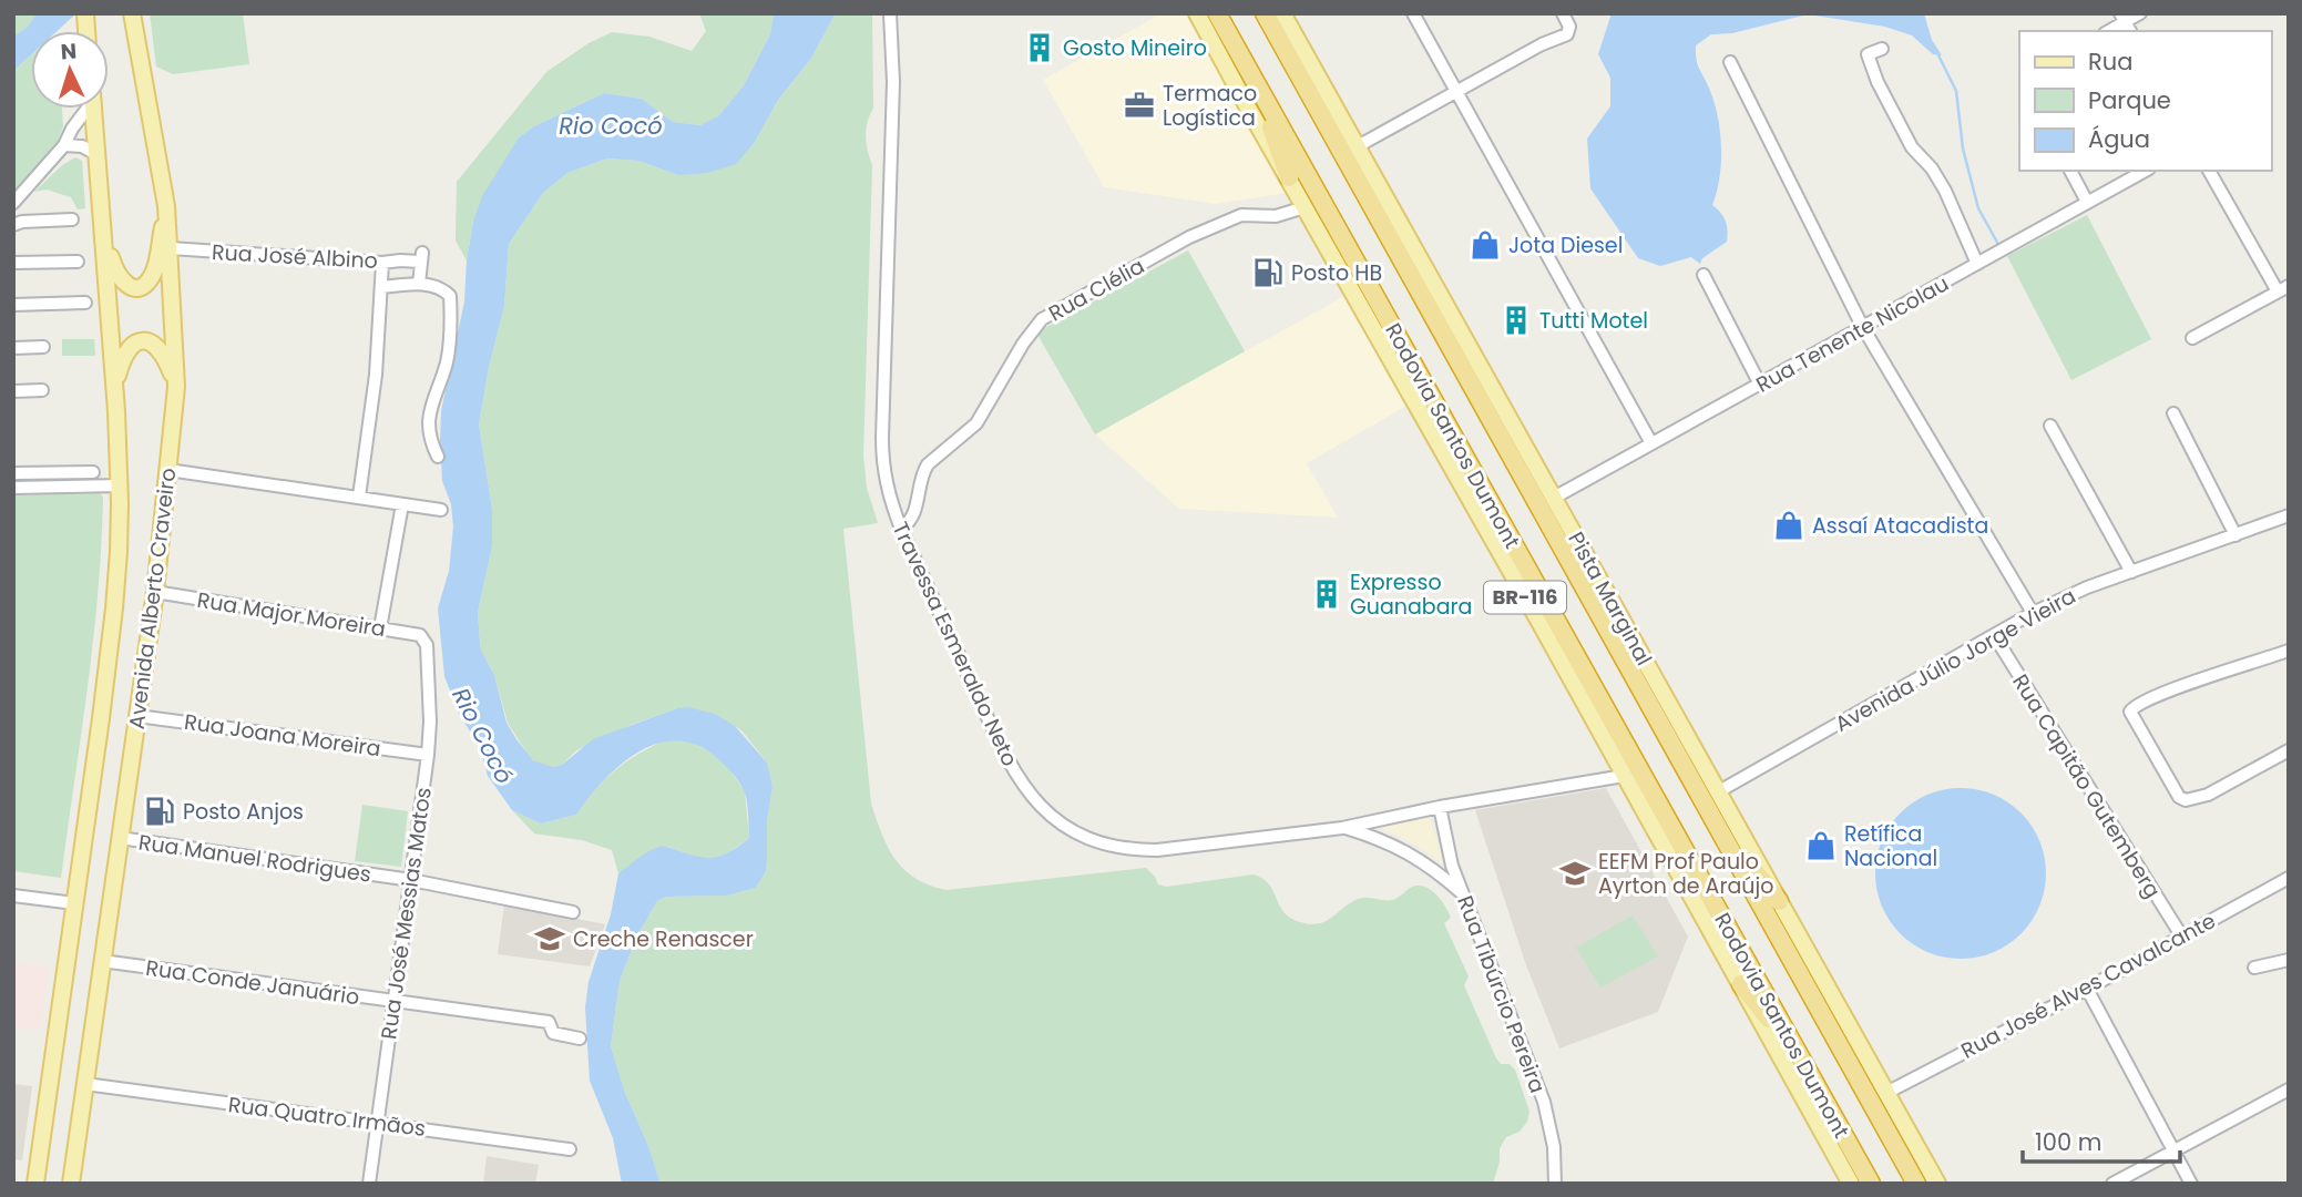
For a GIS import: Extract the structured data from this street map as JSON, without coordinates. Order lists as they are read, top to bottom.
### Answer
{
  "streets": {
    "highway": ["Rodovia Santos Dumont", "BR-116"],
    "main road": ["Avenida Alberto Craveiro", "Pista Marginal"],
    "street": [
      "Rua José Albino",
      "Rua Clélia",
      "Rua Tenente Nicolau",
      "Rua Major Moreira",
      "Travessa Esmeraldo Neto",
      "Avenida Júlio Jorge Vieira",
      "Rua Joana Moreira",
      "Rua Capitão Gutemberg",
      "Rua Manuel Rodrigues",
      "Rua José Messias Matos",
      "Rua Conde Januário",
      "Rua José Alves Cavalcante",
      "Rua Tibúrcio Pereira",
      "Rua Quatro Irmãos"
    ]
  },
  "crossings": [
    ["Rua José Albino", "Avenida Alberto Craveiro"],
    ["Rua Clélia", "BR-116"],
    ["Rua Clélia", "Travessa Esmeraldo Neto"],
    ["Rua Tenente Nicolau", "Pista Marginal"],
    ["BR-116", "Travessa Esmeraldo Neto"],
    ["Avenida Alberto Craveiro", "Rua Major Moreira"],
    ["Avenida Alberto Craveiro", "Rua Joana Moreira"],
    ["Avenida Alberto Craveiro", "Rua Manuel Rodrigues"],
    ["Avenida Alberto Craveiro", "Rua Conde Januário"],
    ["Avenida Alberto Craveiro", "Rua Quatro Irmãos"],
    ["Pista Marginal", "Avenida Júlio Jorge Vieira"],
    ["Pista Marginal", "Rua José Alves Cavalcante"],
    ["Rua Major Moreira", "Rua José Messias Matos"],
    ["Travessa Esmeraldo Neto", "Rua Tibúrcio Pereira"],
    ["Avenida Júlio Jorge Vieira", "Rua Capitão Gutemberg"],
    ["Rua Joana Moreira", "Rua José Messias Matos"],
    ["Rua Capitão Gutemberg", "Rua José Alves Cavalcante"],
    ["Rua Manuel Rodrigues", "Rua José Messias Matos"],
    ["Rua José Messias Matos", "Rua Conde Januário"],
    ["Rua José Messias Matos", "Rua Quatro Irmãos"]
  ],
  "water": ["Rio Cocó"],
  "places": {
    "building": ["Gosto Mineiro", "Tutti Motel", "Expresso Guanabara"],
    "office": ["Termaco Logística"],
    "shop": ["Jota Diesel", "Assaí Atacadista", "Retífica Nacional"],
    "fuel station": ["Posto HB", "Posto Anjos"],
    "school or university": ["EEFM Prof Paulo Ayrton de Araújo", "Creche Renascer"]
  },
  "legend": ["Rua", "Parque", "Água"],
  "scale_bar": "100 m",
  "north": "top"
}
